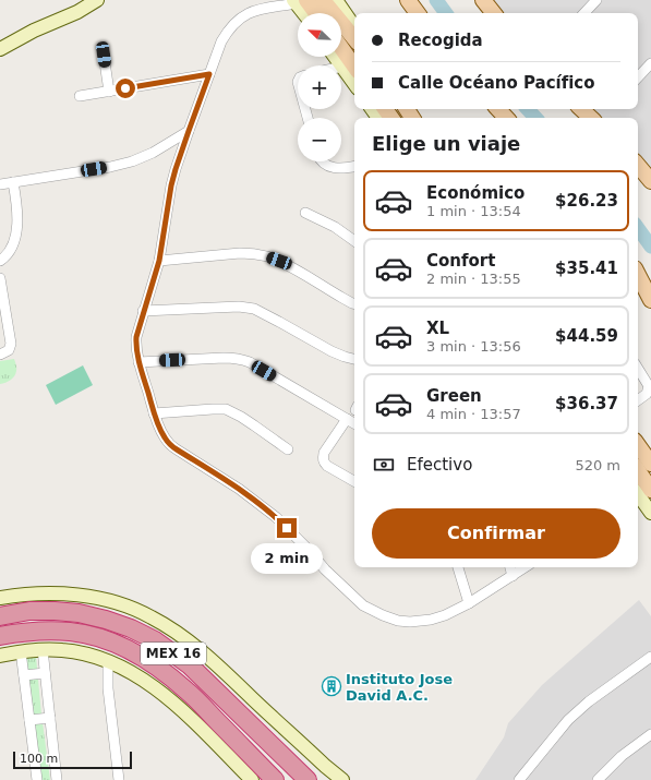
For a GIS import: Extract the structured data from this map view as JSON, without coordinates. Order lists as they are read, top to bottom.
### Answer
{
  "streets": {
    "highway": ["MEX 16"]
  },
  "places": {
    "building": ["Instituto Jose David A.C."]
  },
  "scale_bar": "100 m",
  "north": "top left",
  "page": {
    "map_buttons": ["+", "−"],
    "banner": ["Recogida", "Calle Océano Pacífico"],
    "heading": "Elige un viaje",
    "list": [
      {
        "name": "Económico",
        "note": "1 min · 13:54",
        "value": "$26.23"
      },
      {
        "name": "Confort",
        "note": "2 min · 13:55",
        "value": "$35.41"
      },
      {
        "name": "XL",
        "note": "3 min · 13:56",
        "value": "$44.59"
      },
      {
        "name": "Green",
        "note": "4 min · 13:57",
        "value": "$36.37"
      }
    ],
    "pay": ["Efectivo", "520 m"],
    "buttons": "Confirmar",
    "bubble": "2 min",
    "scale": "100 m"
  }
}
